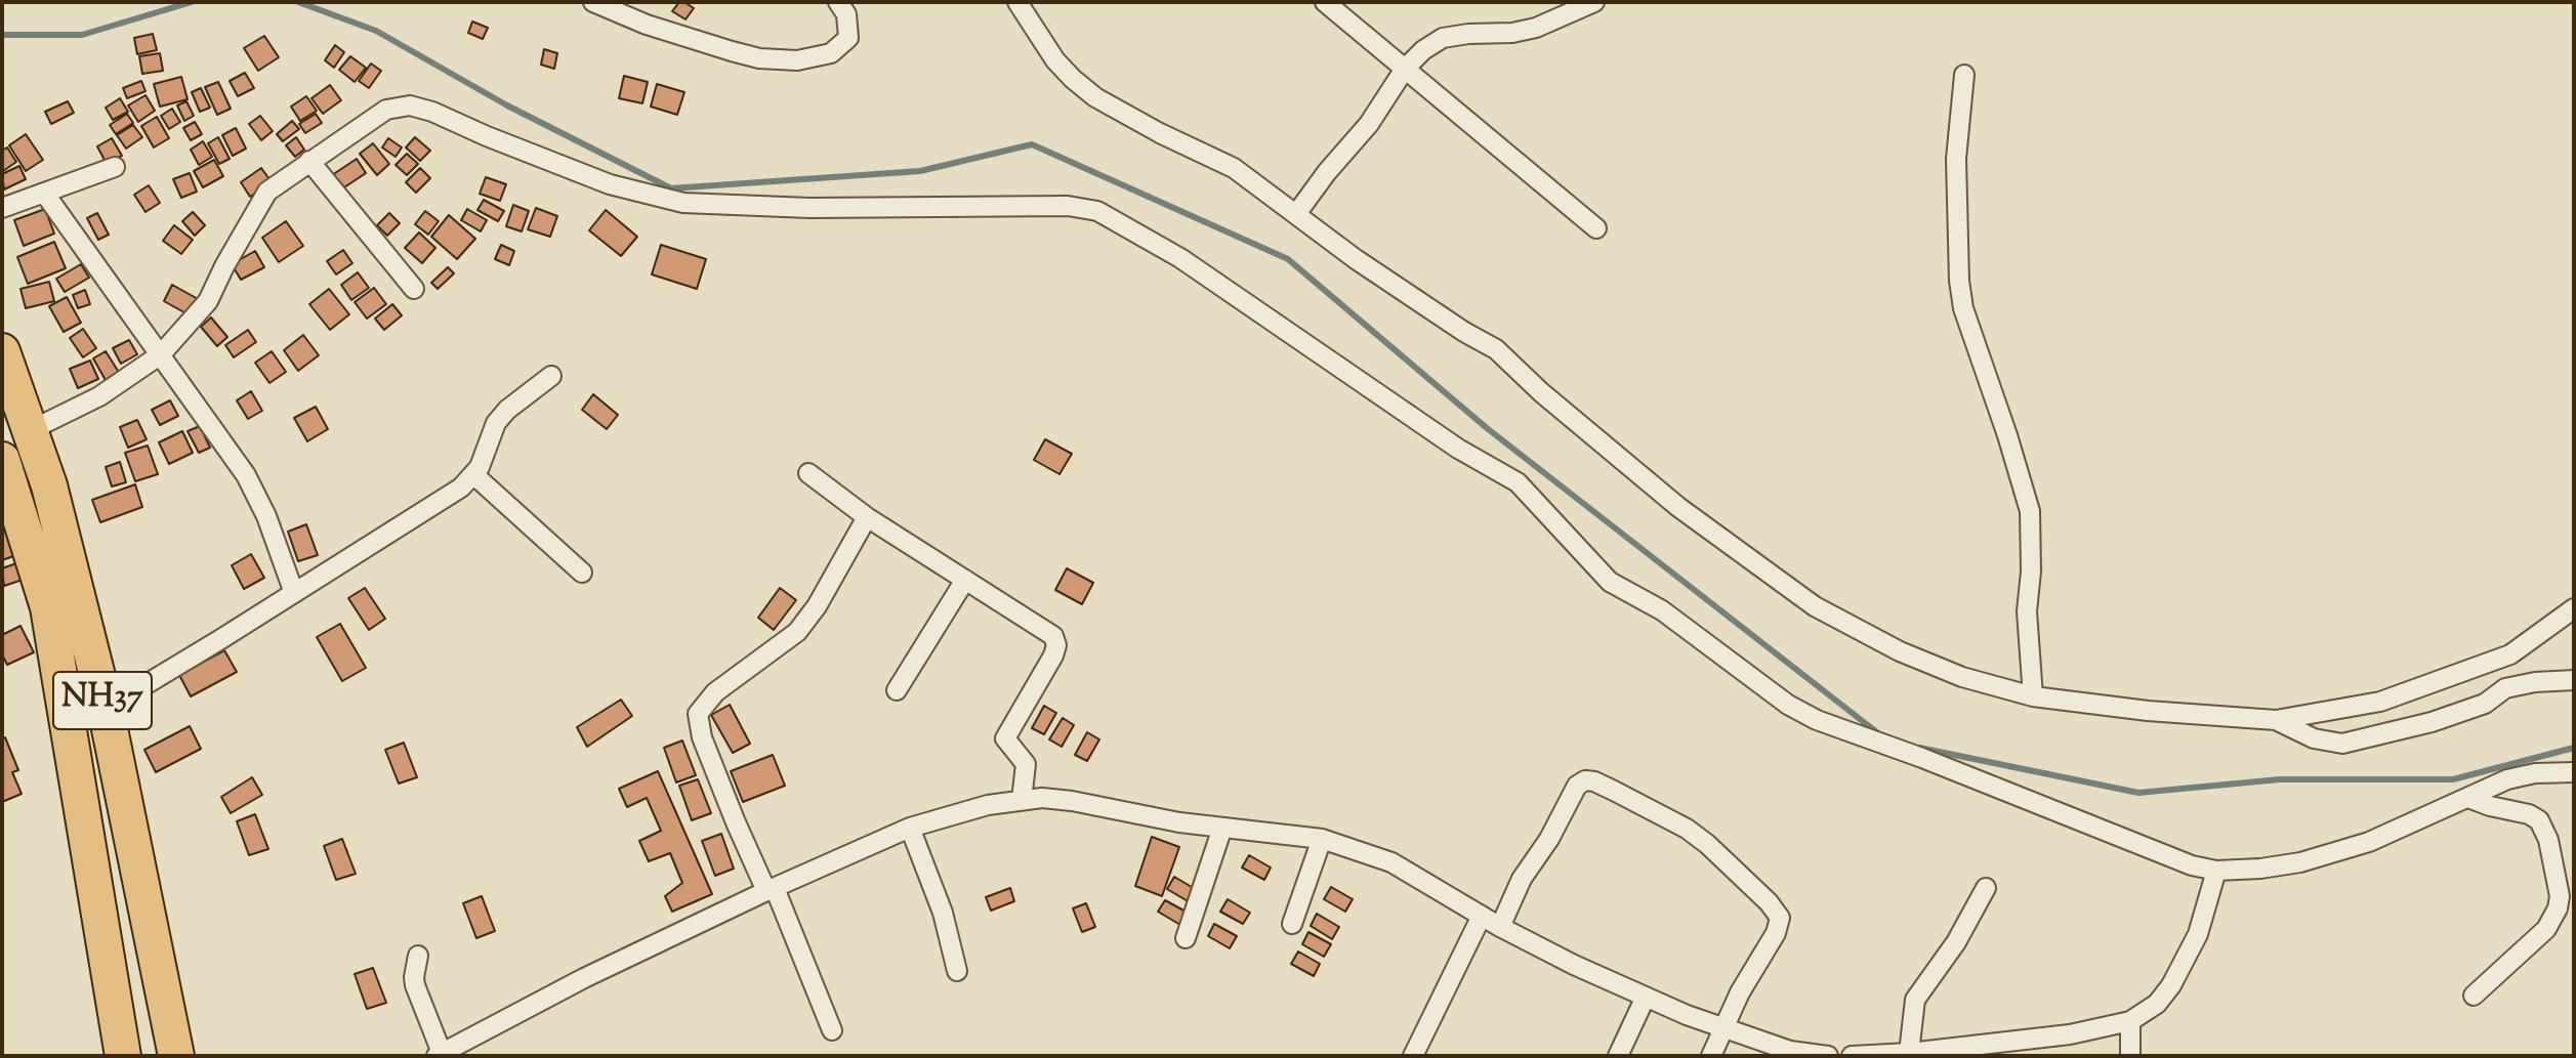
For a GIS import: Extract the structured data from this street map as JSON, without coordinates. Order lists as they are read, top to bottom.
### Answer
{
  "streets": {
    "highway": ["NH37"]
  }
}
